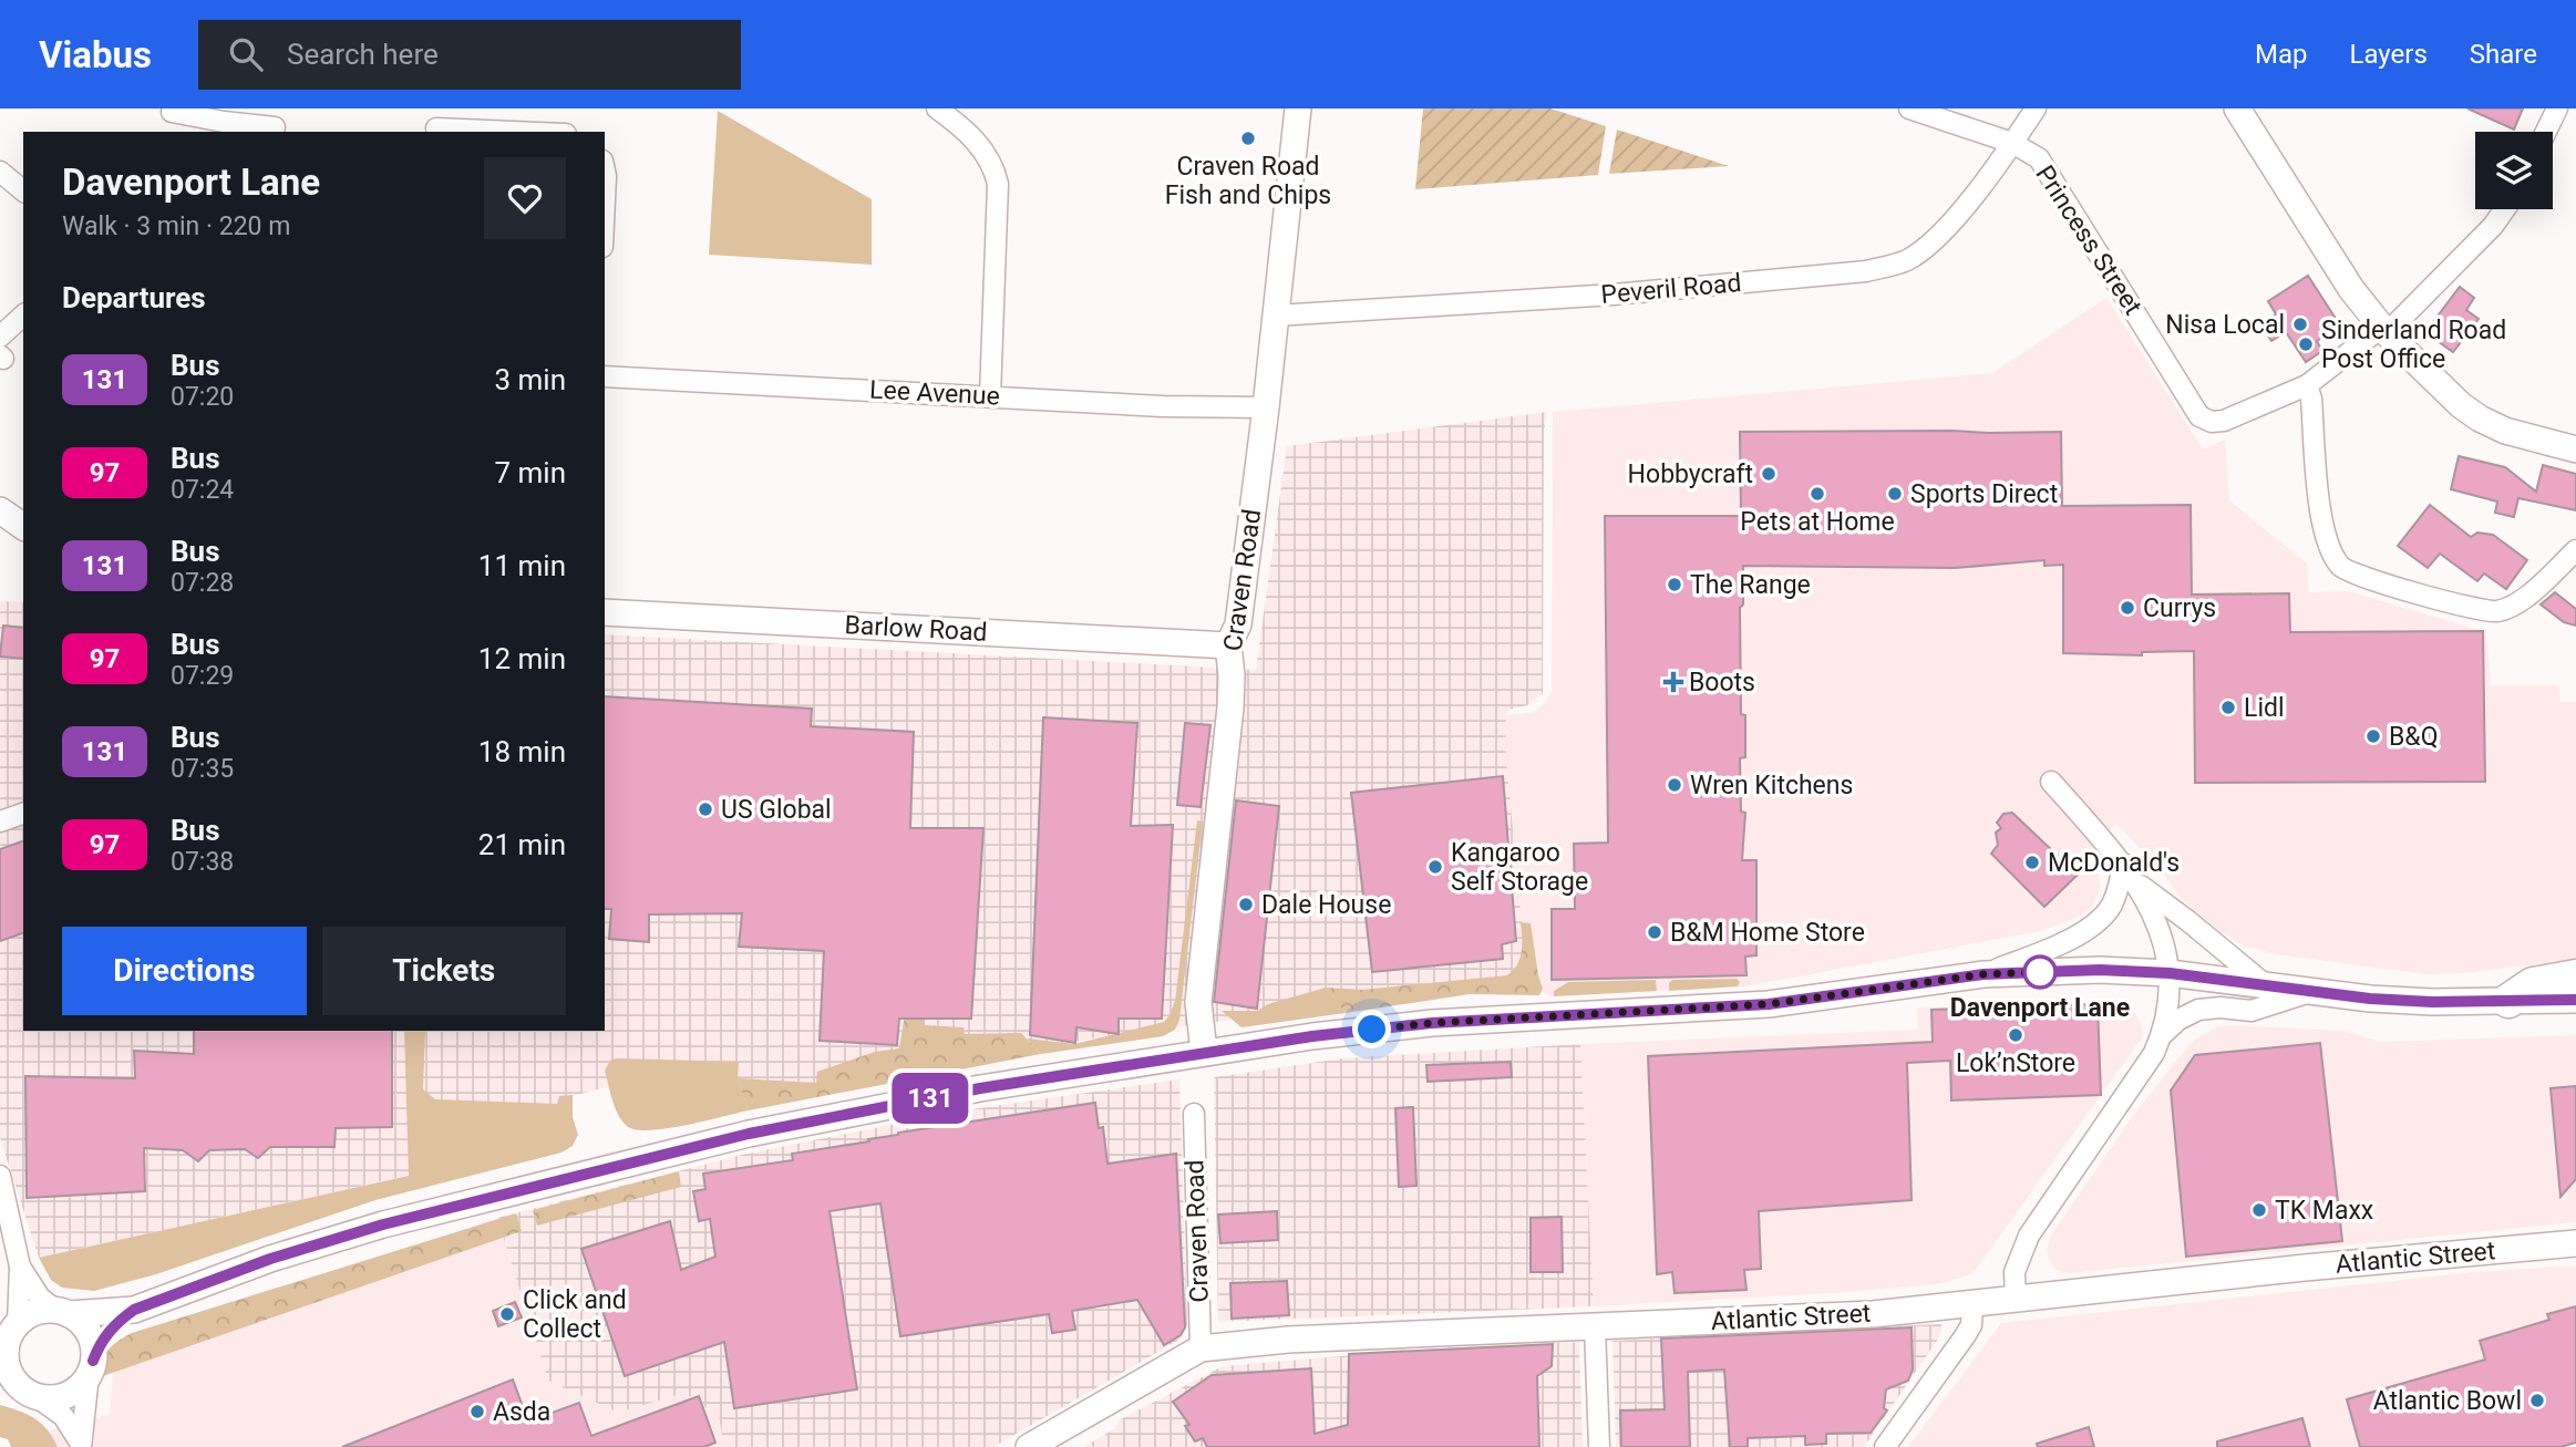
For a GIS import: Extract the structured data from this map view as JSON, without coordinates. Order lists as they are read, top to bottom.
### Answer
{
  "streets": {
    "street": [
      "Princess Street",
      "Peveril Road",
      "Lee Avenue",
      "Craven Road",
      "Barlow Road",
      "Atlantic Street"
    ]
  },
  "crossings": [
    ["Princess Street", "Peveril Road"],
    ["Peveril Road", "Craven Road"],
    ["Lee Avenue", "Craven Road"],
    ["Craven Road", "Barlow Road"],
    ["Craven Road", "Atlantic Street"]
  ],
  "places": {
    "other": [
      "Craven Road Fish and Chips",
      "Nisa Local",
      "Sinderland Road Post Office",
      "Hobbycraft",
      "Pets at Home",
      "Sports Direct",
      "The Range",
      "Currys",
      "Lidl",
      "B&Q",
      "Wren Kitchens",
      "US Global",
      "McDonald's",
      "Kangaroo Self Storage",
      "Dale House",
      "B&M Home Store",
      "Davenport Lane",
      "Lok’nStore",
      "TK Maxx",
      "Click and Collect",
      "Atlantic Bowl",
      "Asda"
    ],
    "health": ["Boots"]
  },
  "lines": ["bus line 131"],
  "page": {
    "header": "Viabus",
    "search": "Search here",
    "nav": ["Map", "Layers", "Share"],
    "on_map": "131",
    "heading": [
      ["Davenport Lane", "Walk · 3 min · 220 m"],
      "Departures"
    ],
    "list": [
      {
        "mark": "131",
        "name": "Bus",
        "note": "07:20",
        "value": "3 min"
      },
      {
        "mark": "97",
        "name": "Bus",
        "note": "07:24",
        "value": "7 min"
      },
      {
        "mark": "131",
        "name": "Bus",
        "note": "07:28",
        "value": "11 min"
      },
      {
        "mark": "97",
        "name": "Bus",
        "note": "07:29",
        "value": "12 min"
      },
      {
        "mark": "131",
        "name": "Bus",
        "note": "07:35",
        "value": "18 min"
      },
      {
        "mark": "97",
        "name": "Bus",
        "note": "07:38",
        "value": "21 min"
      }
    ],
    "buttons": ["Directions", "Tickets"]
  }
}
